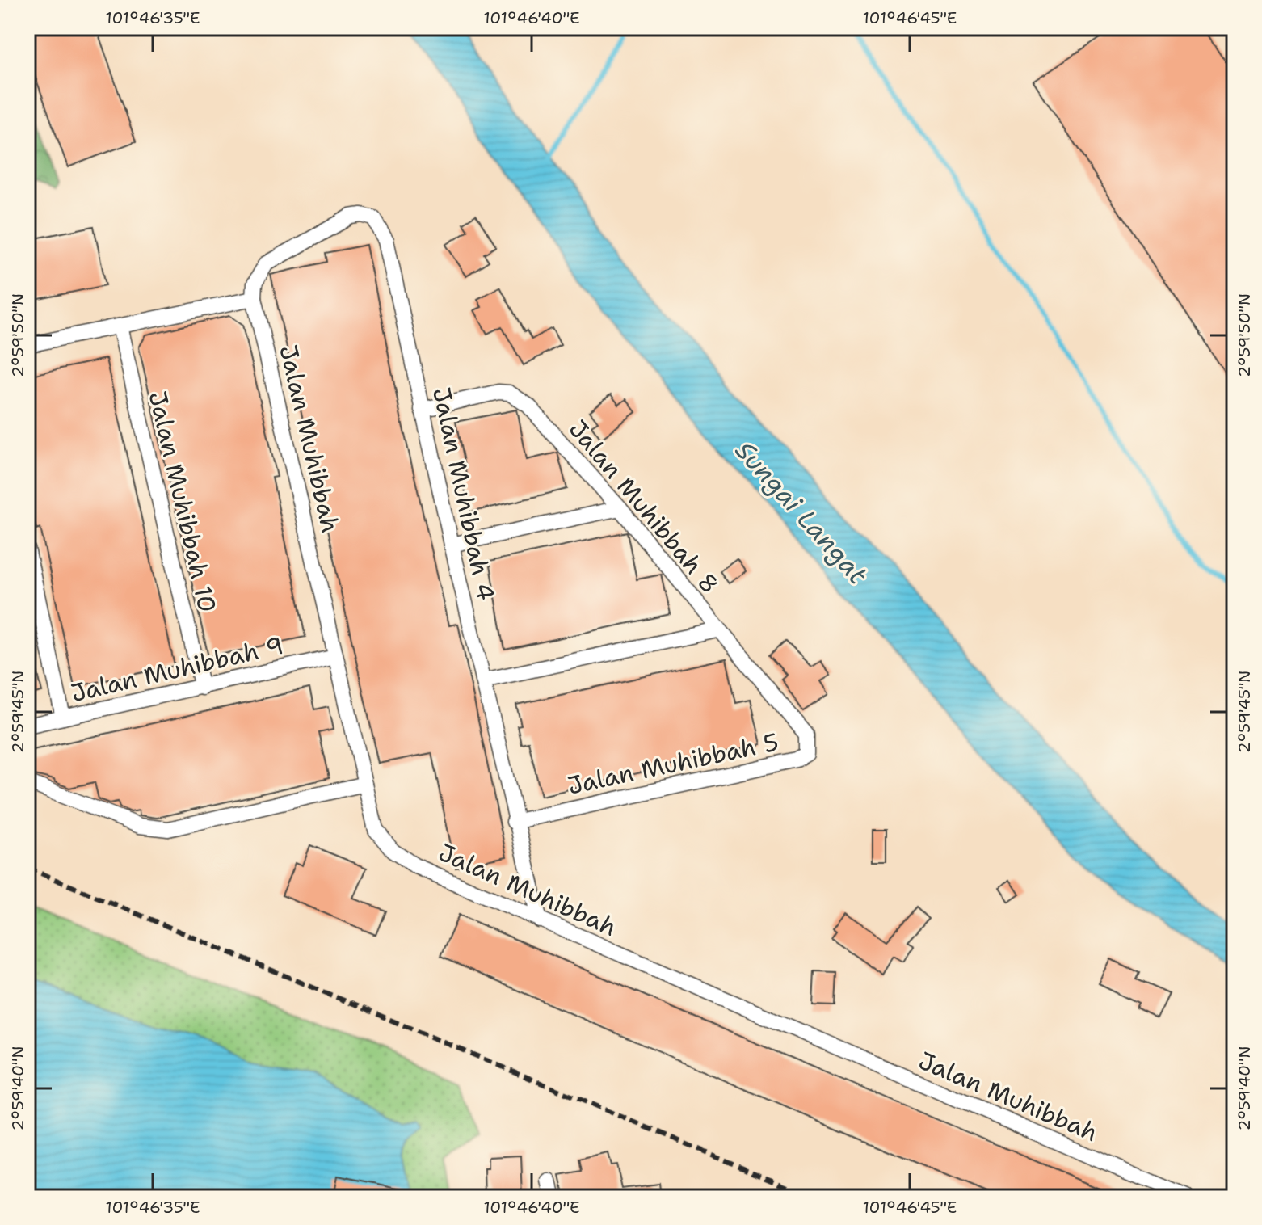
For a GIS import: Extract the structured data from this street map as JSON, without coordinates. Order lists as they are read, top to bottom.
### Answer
{
  "streets": {
    "street": [
      "Jalan Muhibbah",
      "Jalan Muhibbah 4",
      "Jalan Muhibbah 10",
      "Jalan Muhibbah 8",
      "Jalan Muhibbah 9",
      "Jalan Muhibbah 5"
    ]
  },
  "crossings": [
    ["Jalan Muhibbah", "Jalan Muhibbah 4"],
    ["Jalan Muhibbah", "Jalan Muhibbah 9"],
    ["Jalan Muhibbah 4", "Jalan Muhibbah 8"],
    ["Jalan Muhibbah 4", "Jalan Muhibbah 5"],
    ["Jalan Muhibbah 10", "Jalan Muhibbah 9"],
    ["Jalan Muhibbah 8", "Jalan Muhibbah 5"]
  ],
  "water": ["Sungai Langat"],
  "coordinates": [
    "101°46'35\"E",
    "101°46'40\"E",
    "101°46'45\"E",
    "2°59'50\"N",
    "2°59'45\"N",
    "2°59'40\"N"
  ]
}
